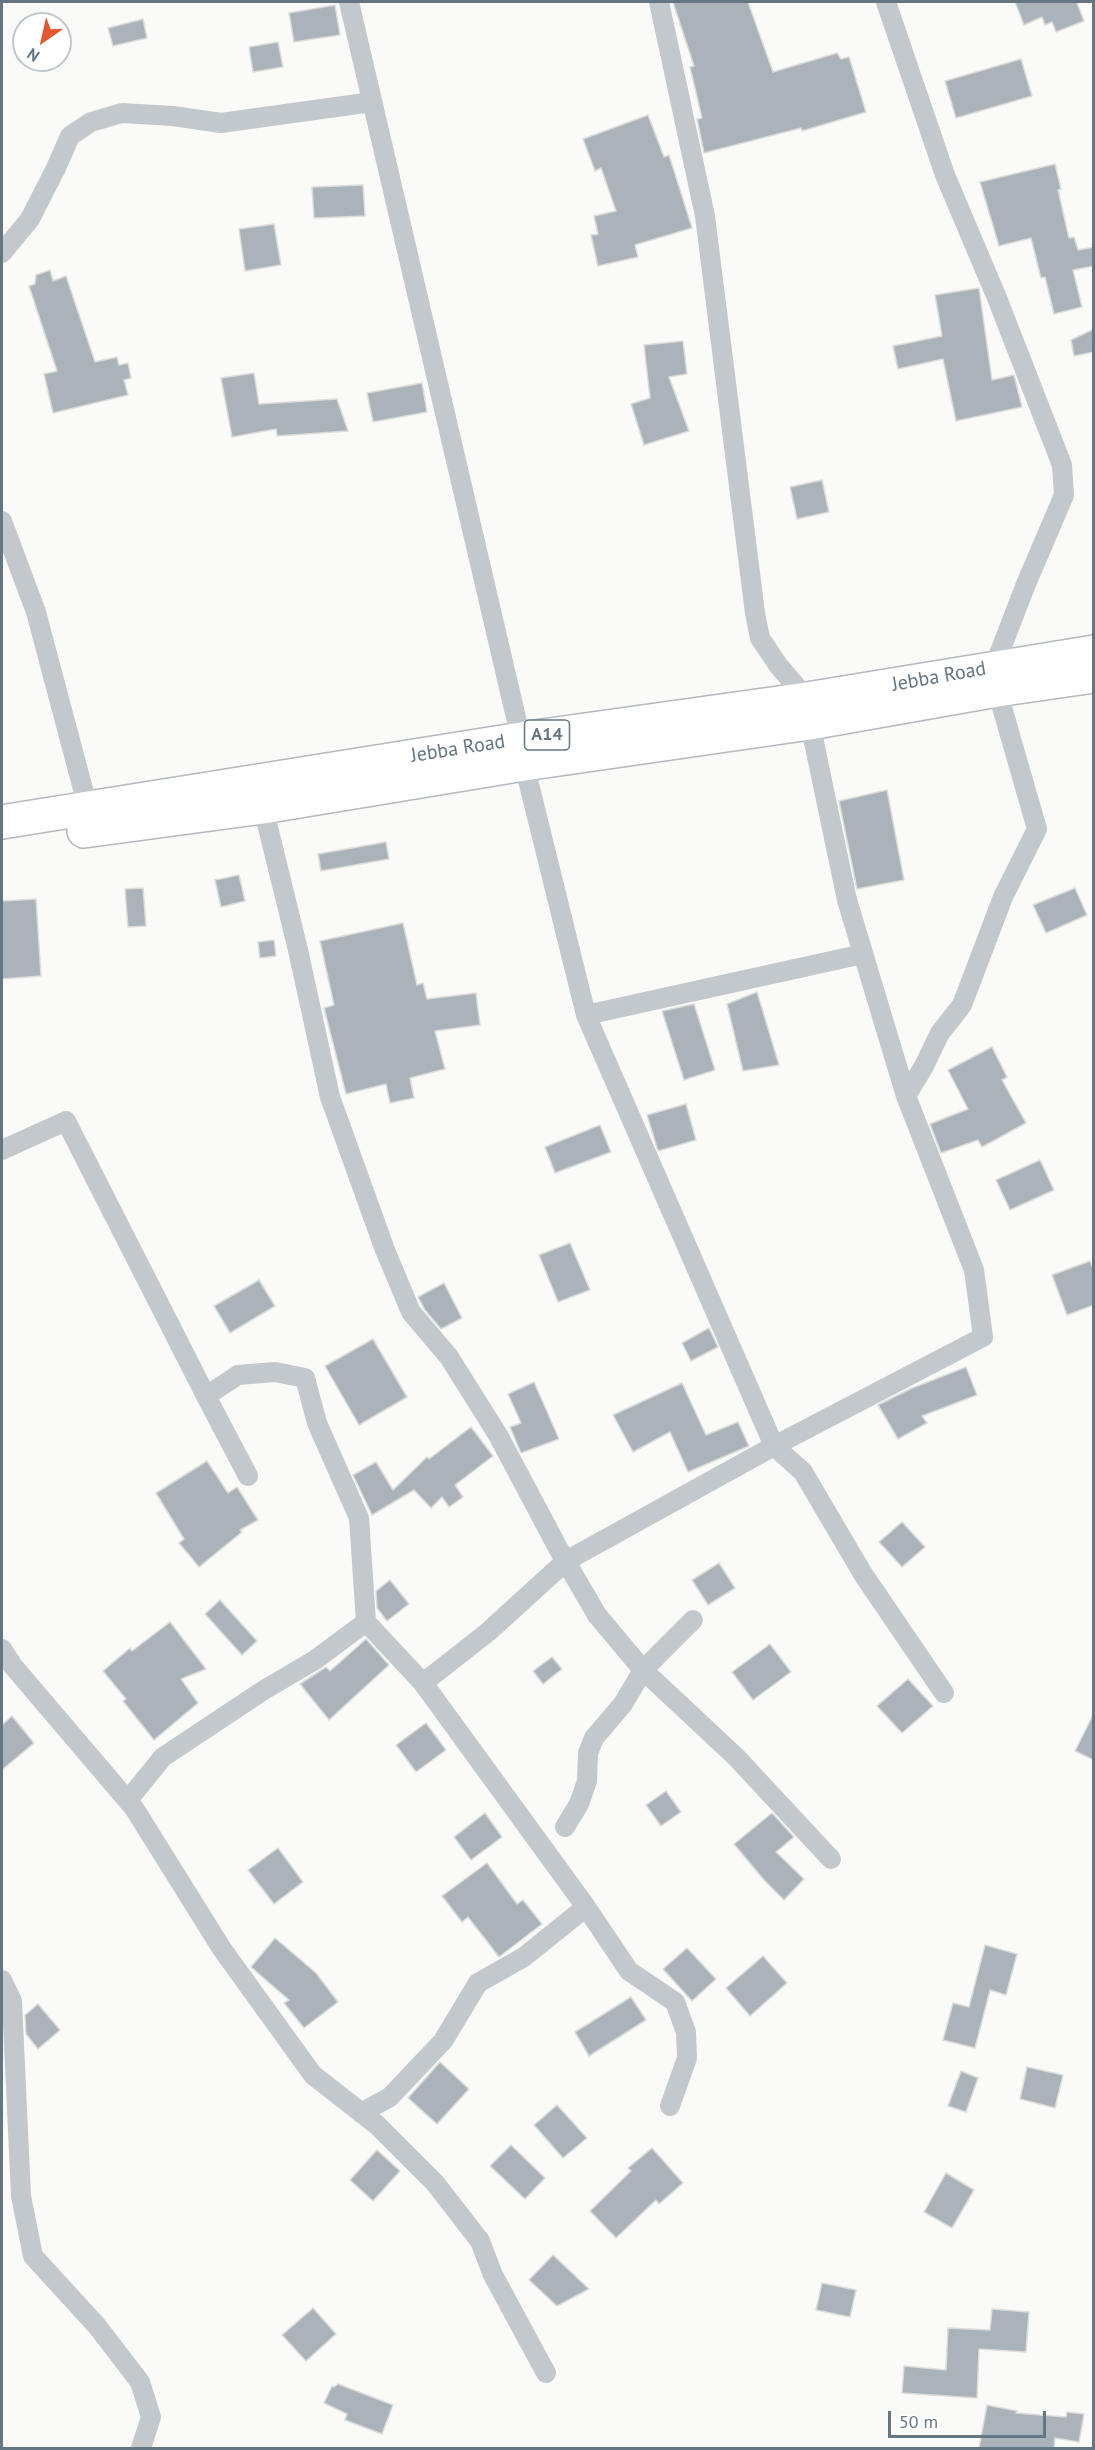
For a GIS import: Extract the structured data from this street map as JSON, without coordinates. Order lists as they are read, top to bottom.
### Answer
{
  "streets": {
    "highway": ["Jebba Road", "A14"]
  },
  "scale_bar": "50 m",
  "north": "bottom left"
}
